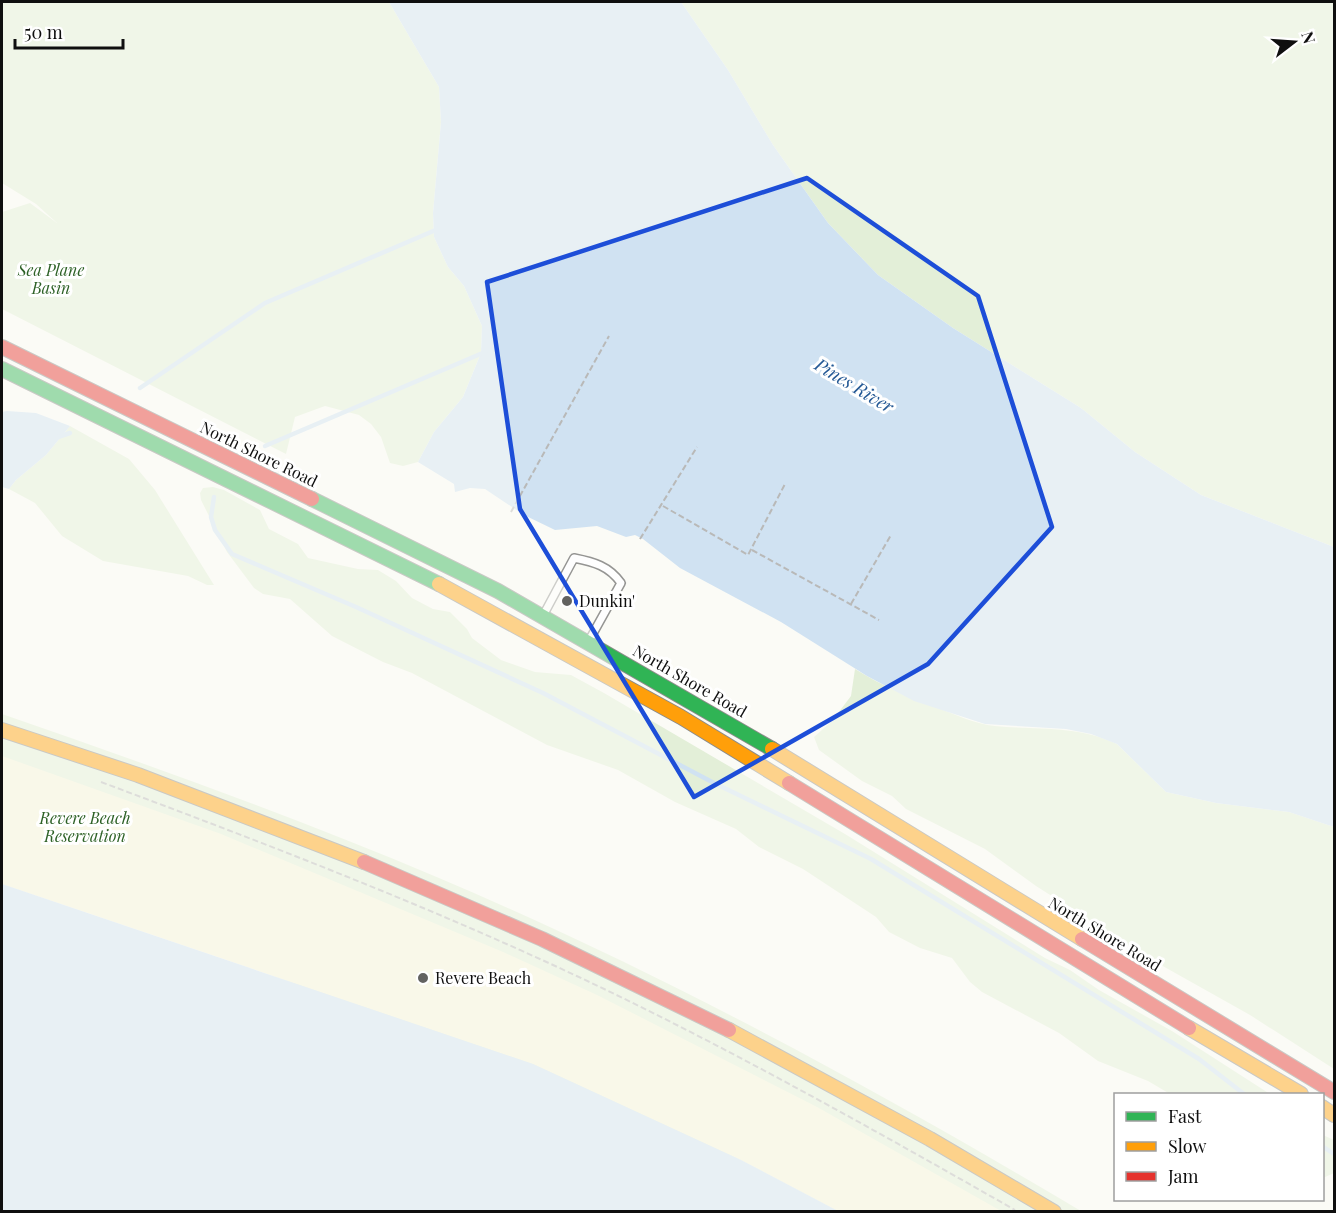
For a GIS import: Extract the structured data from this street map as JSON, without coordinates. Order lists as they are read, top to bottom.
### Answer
{
  "streets": {
    "main road": ["North Shore Road"]
  },
  "water": ["Pines River"],
  "parks": ["Sea Plane Basin", "Revere Beach Reservation"],
  "places": ["Dunkin'", "Revere Beach"],
  "legend": ["Fast", "Slow", "Jam"],
  "scale_bar": "50 m",
  "north": "right"
}
